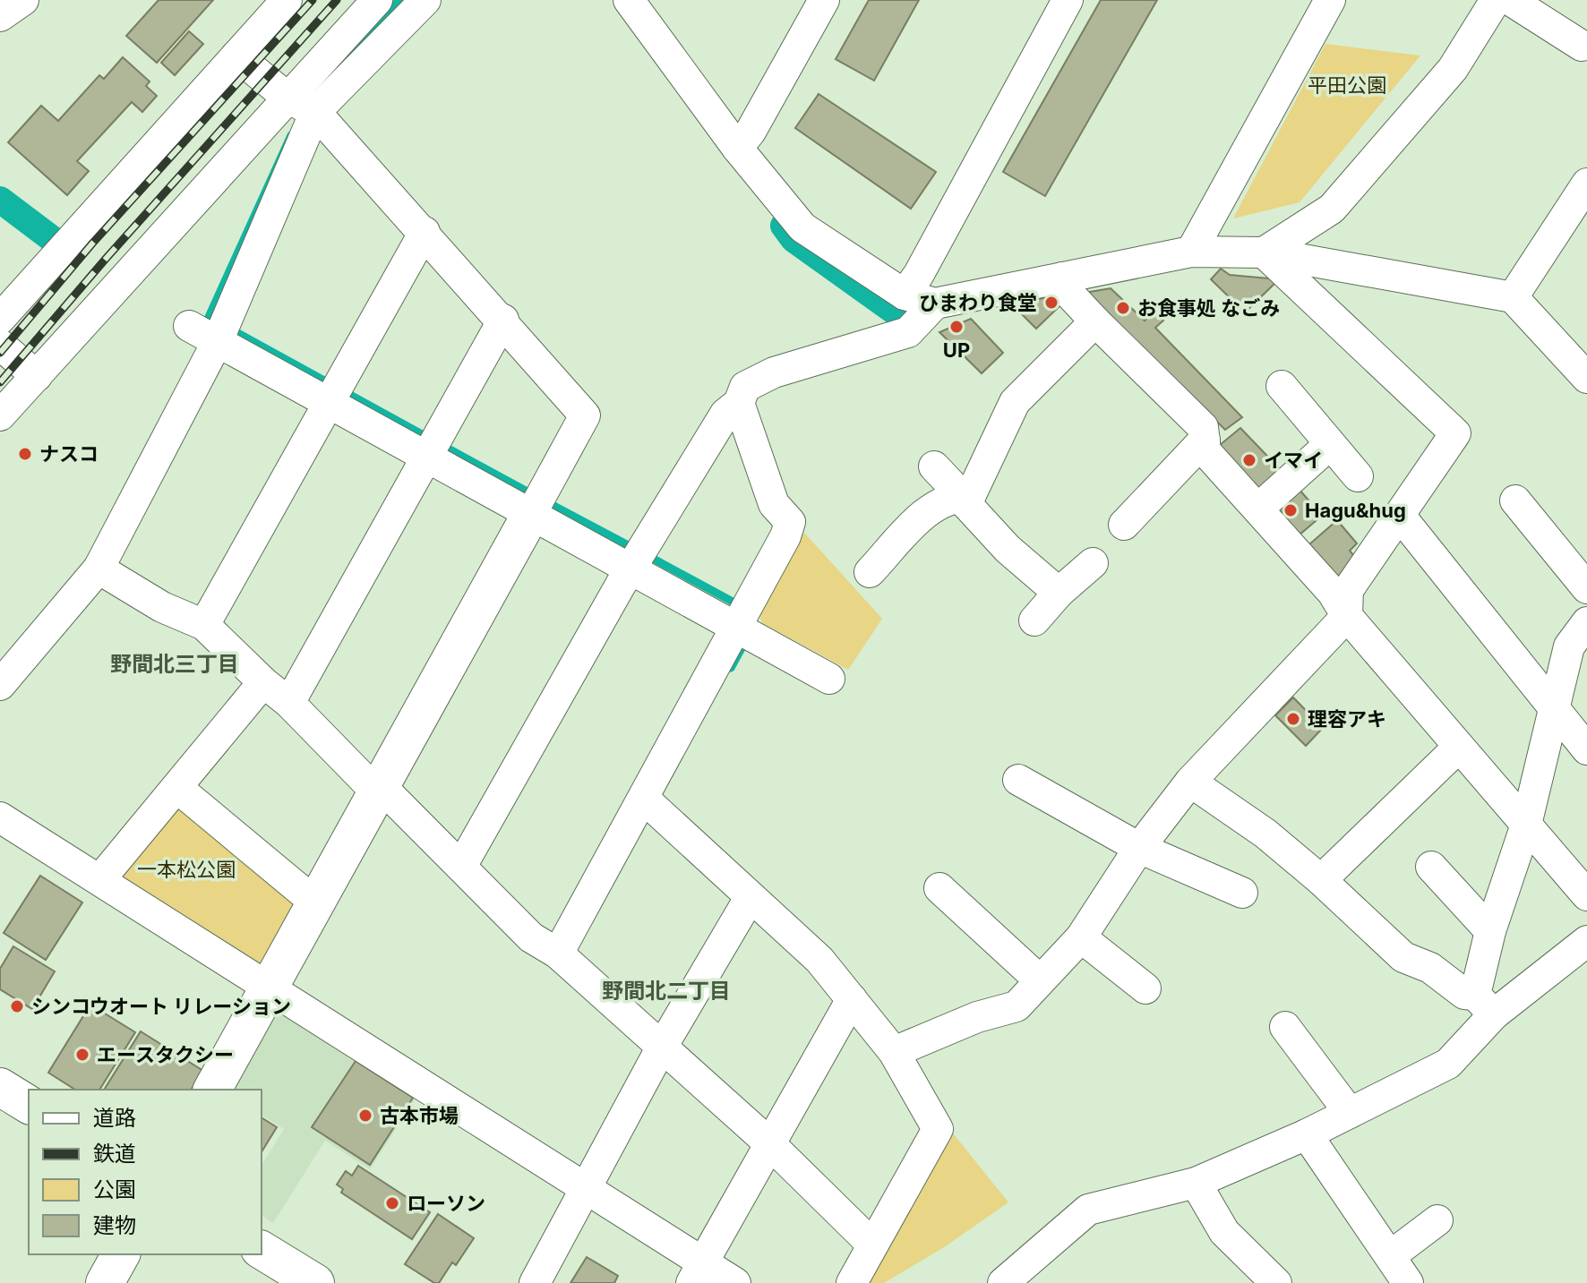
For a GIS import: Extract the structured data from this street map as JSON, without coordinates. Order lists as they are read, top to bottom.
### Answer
{
  "districts": ["野間北三丁目", "野間北二丁目"],
  "parks": ["平田公園", "一本松公園"],
  "places": [
    "ひまわり食堂",
    "お食事処 なごみ",
    "UP",
    "ナスコ",
    "イマイ",
    "Hagu&hug",
    "理容アキ",
    "シンコウオート リレーション",
    "エースタクシー",
    "古本市場",
    "ローソン"
  ],
  "legend": [
    "道路",
    "鉄道",
    "公園",
    "建物"
  ]
}
